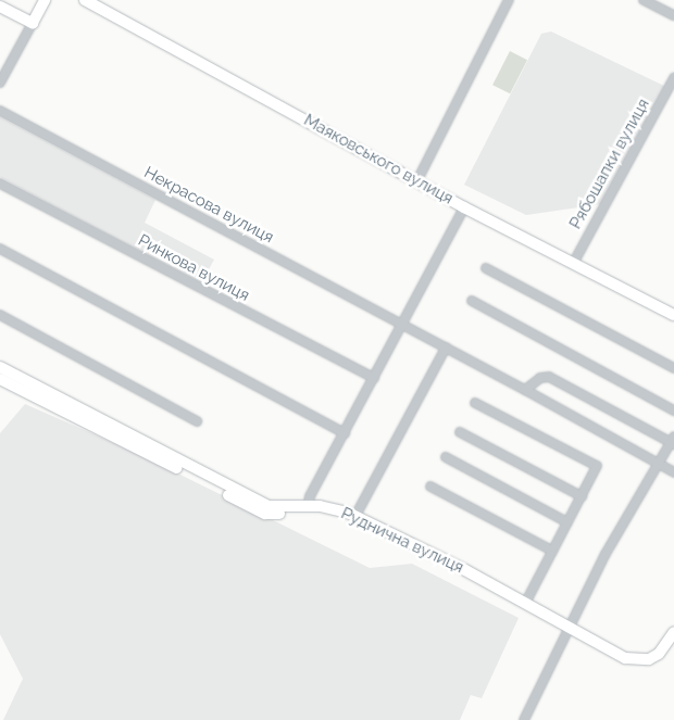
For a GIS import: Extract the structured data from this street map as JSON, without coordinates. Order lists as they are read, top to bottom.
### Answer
{
  "streets": {
    "main road": ["Маяковського вулиця", "Руднична вулиця"],
    "street": ["Рябошапки вулиця", "Некрасова вулиця", "Ринкова вулиця"]
  },
  "crossings": [
    ["Маяковського вулиця", "Рябошапки вулиця"]
  ]
}
